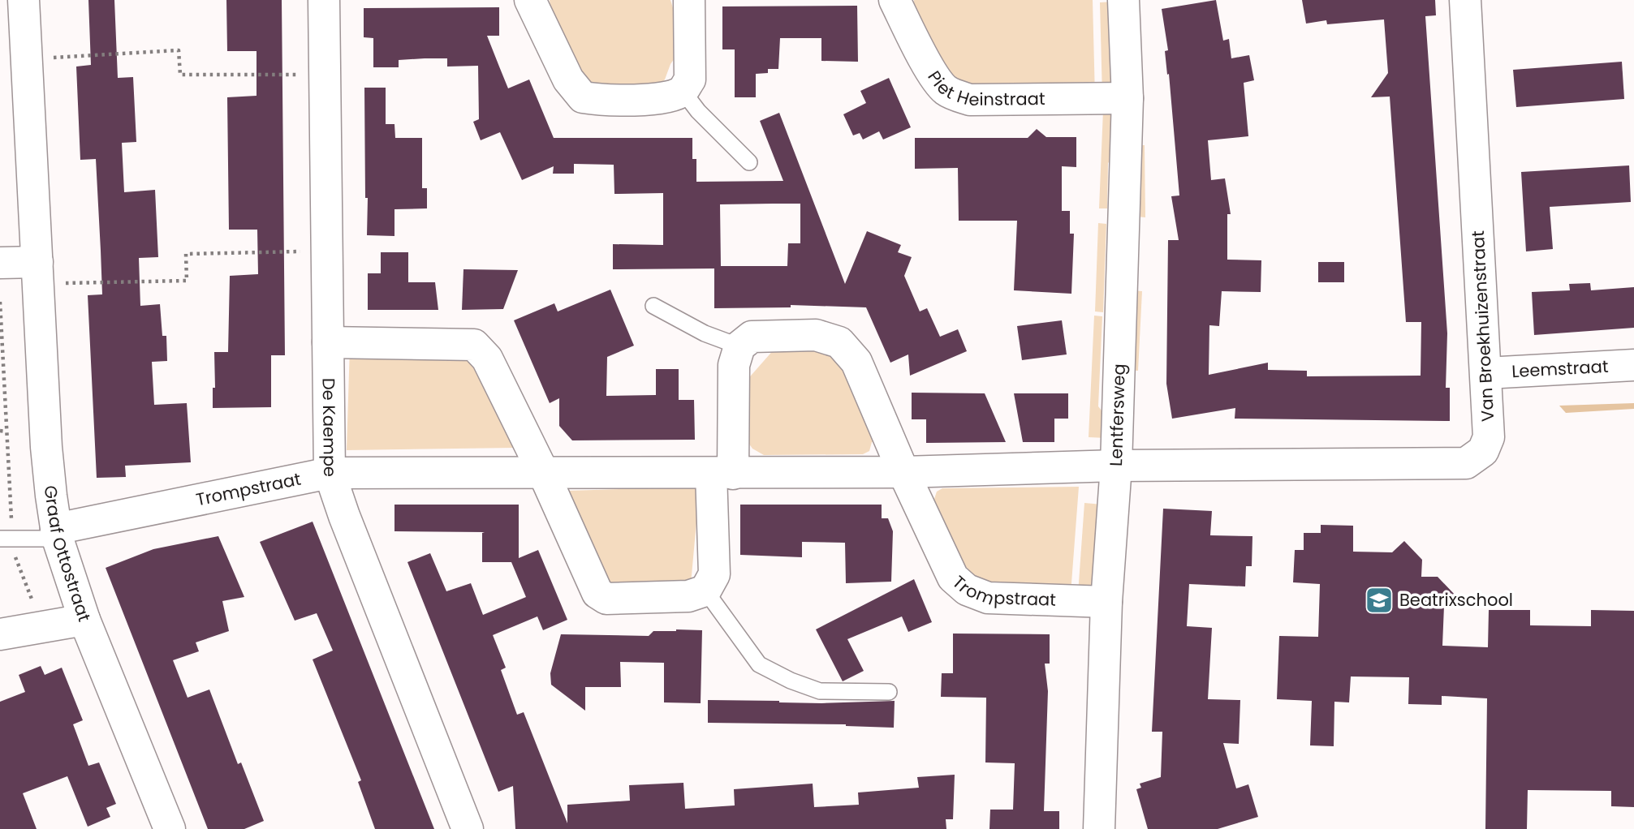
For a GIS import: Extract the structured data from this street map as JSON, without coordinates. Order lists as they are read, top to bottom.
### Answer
{
  "streets": {
    "street": [
      "Piet Heinstraat",
      "Van Broekhuizenstraat",
      "Leemstraat",
      "Lentfersweg",
      "De Kaempe",
      "Trompstraat",
      "Graaf Ottostraat"
    ]
  },
  "crossings": [
    ["Piet Heinstraat", "Lentfersweg"],
    ["Van Broekhuizenstraat", "Leemstraat"],
    ["Van Broekhuizenstraat", "Lentfersweg"],
    ["Van Broekhuizenstraat", "Trompstraat"],
    ["Lentfersweg", "Trompstraat"],
    ["De Kaempe", "Trompstraat"],
    ["Trompstraat", "Graaf Ottostraat"]
  ],
  "places": {
    "school or university": ["Beatrixschool"]
  }
}
